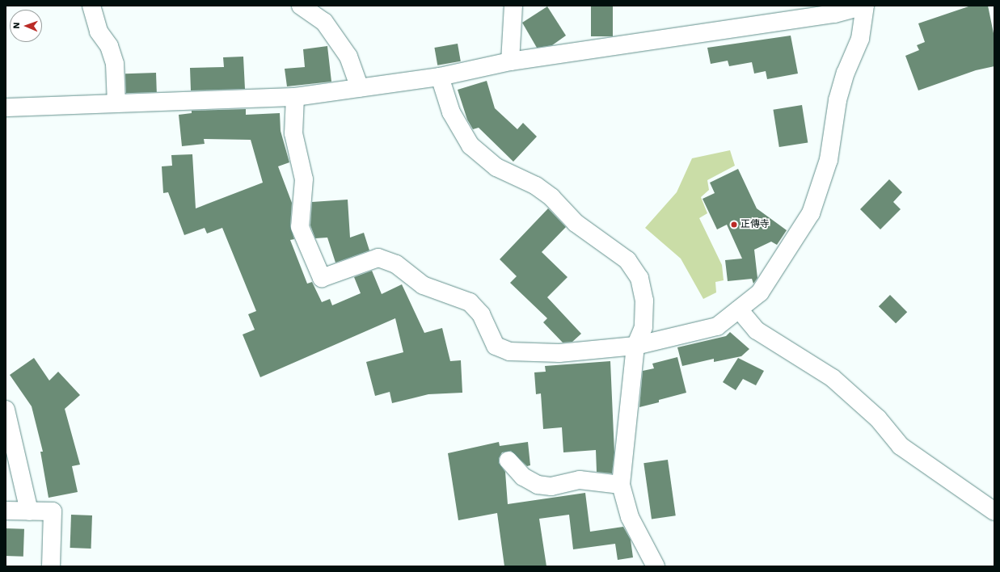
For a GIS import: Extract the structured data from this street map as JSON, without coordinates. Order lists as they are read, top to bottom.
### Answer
{
  "places": ["正傳寺"],
  "north": "left"
}
